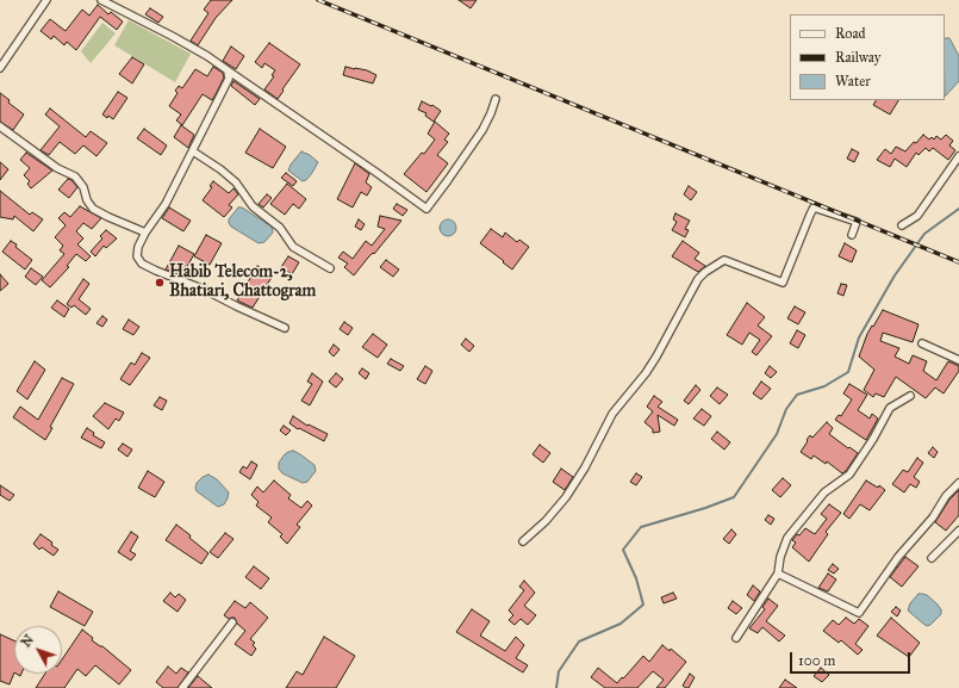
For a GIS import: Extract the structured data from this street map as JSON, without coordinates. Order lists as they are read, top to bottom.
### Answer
{
  "places": ["Habib Telecom-2, Bhatiari, Chattogram"],
  "legend": ["Road", "Railway", "Water"],
  "scale_bar": "100 m",
  "north": "top left"
}
